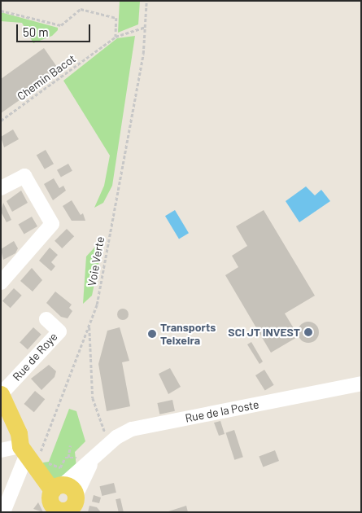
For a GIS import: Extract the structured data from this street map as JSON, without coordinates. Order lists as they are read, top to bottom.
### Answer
{
  "streets": {
    "main road": ["Rue de Roye"],
    "street": ["Rue de la Poste"],
    "path": ["Chemin Bacot", "Voie Verte"]
  },
  "crossings": [
    ["Chemin Bacot", "Voie Verte"],
    ["Voie Verte", "Rue de Roye"],
    ["Rue de Roye", "Rue de la Poste"]
  ],
  "places": ["SCI JT INVEST", "Transports Teixeira"],
  "scale_bar": "50 m"
}
